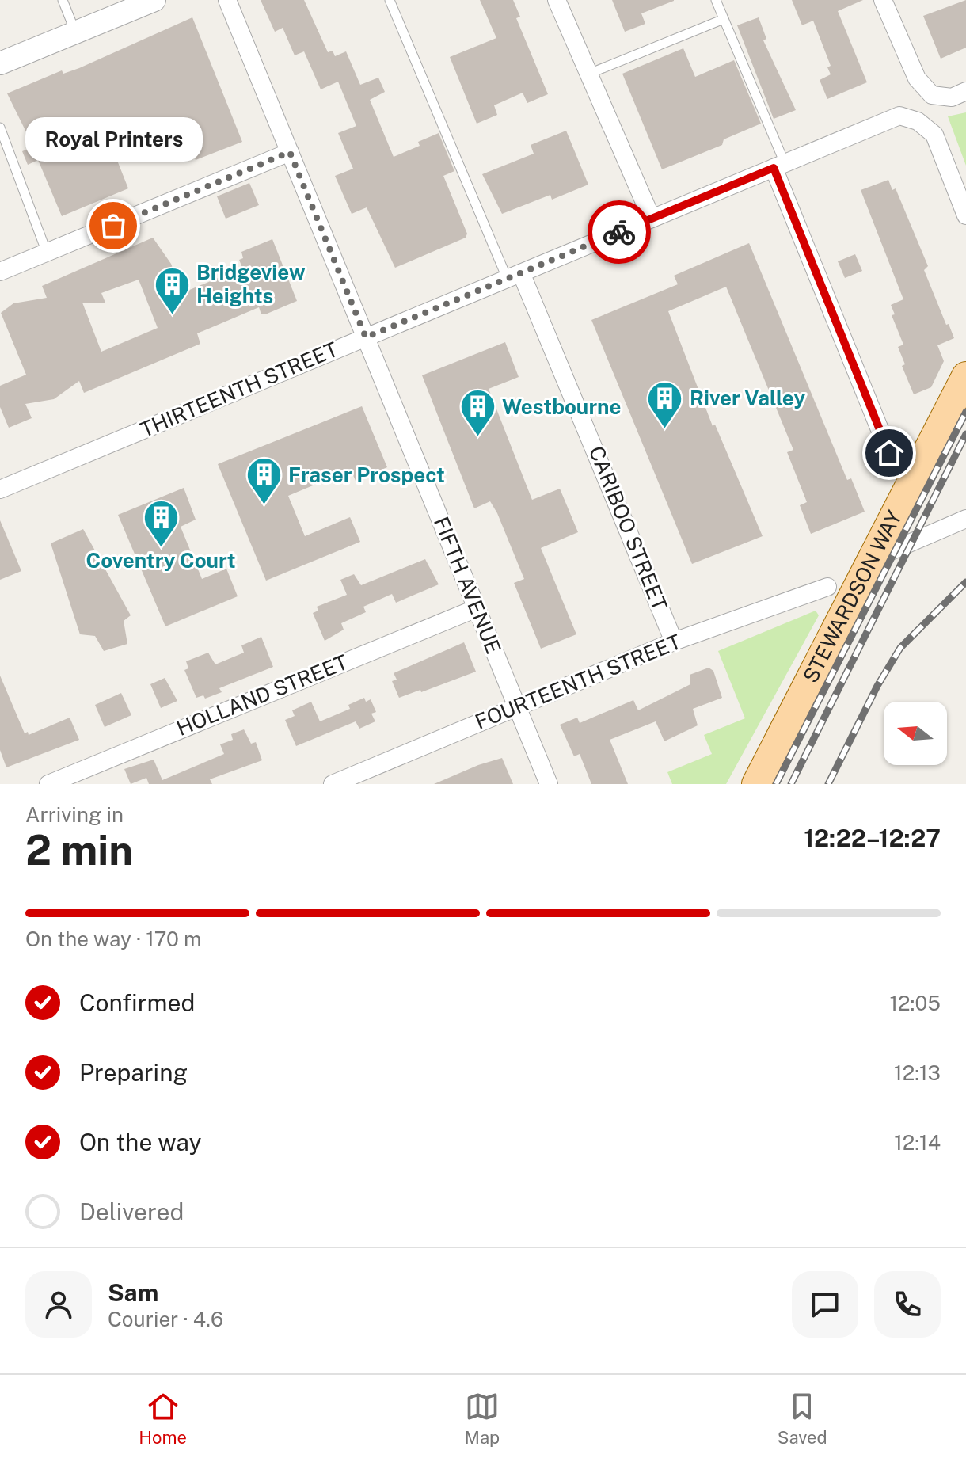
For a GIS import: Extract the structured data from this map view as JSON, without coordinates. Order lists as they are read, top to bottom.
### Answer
{
  "streets": {
    "main road": ["STEWARDSON WAY"],
    "street": [
      "THIRTEENTH STREET",
      "CARIBOO STREET",
      "FIFTH AVENUE",
      "FOURTEENTH STREET",
      "HOLLAND STREET"
    ]
  },
  "crossings": [
    ["THIRTEENTH STREET", "CARIBOO STREET"],
    ["THIRTEENTH STREET", "FIFTH AVENUE"],
    ["CARIBOO STREET", "FOURTEENTH STREET"],
    ["FIFTH AVENUE", "FOURTEENTH STREET"],
    ["FIFTH AVENUE", "HOLLAND STREET"]
  ],
  "places": {
    "other": ["Royal Printers"],
    "building": [
      "Bridgeview Heights",
      "River Valley",
      "Westbourne",
      "Fraser Prospect",
      "Coventry Court"
    ]
  },
  "north": "left",
  "page": {
    "bubble": "Royal Printers",
    "heading": ["2 min", "Arriving in", "12:22–12:27"],
    "panel": ["Sam", "Courier · 4.6"],
    "bar": "On the way · 170 m",
    "list": [
      ["Confirmed", "12:05"],
      ["Preparing", "12:13"],
      ["On the way", "12:14"],
      "Delivered"
    ],
    "tabs": ["Home", "Map", "Saved"]
  }
}
